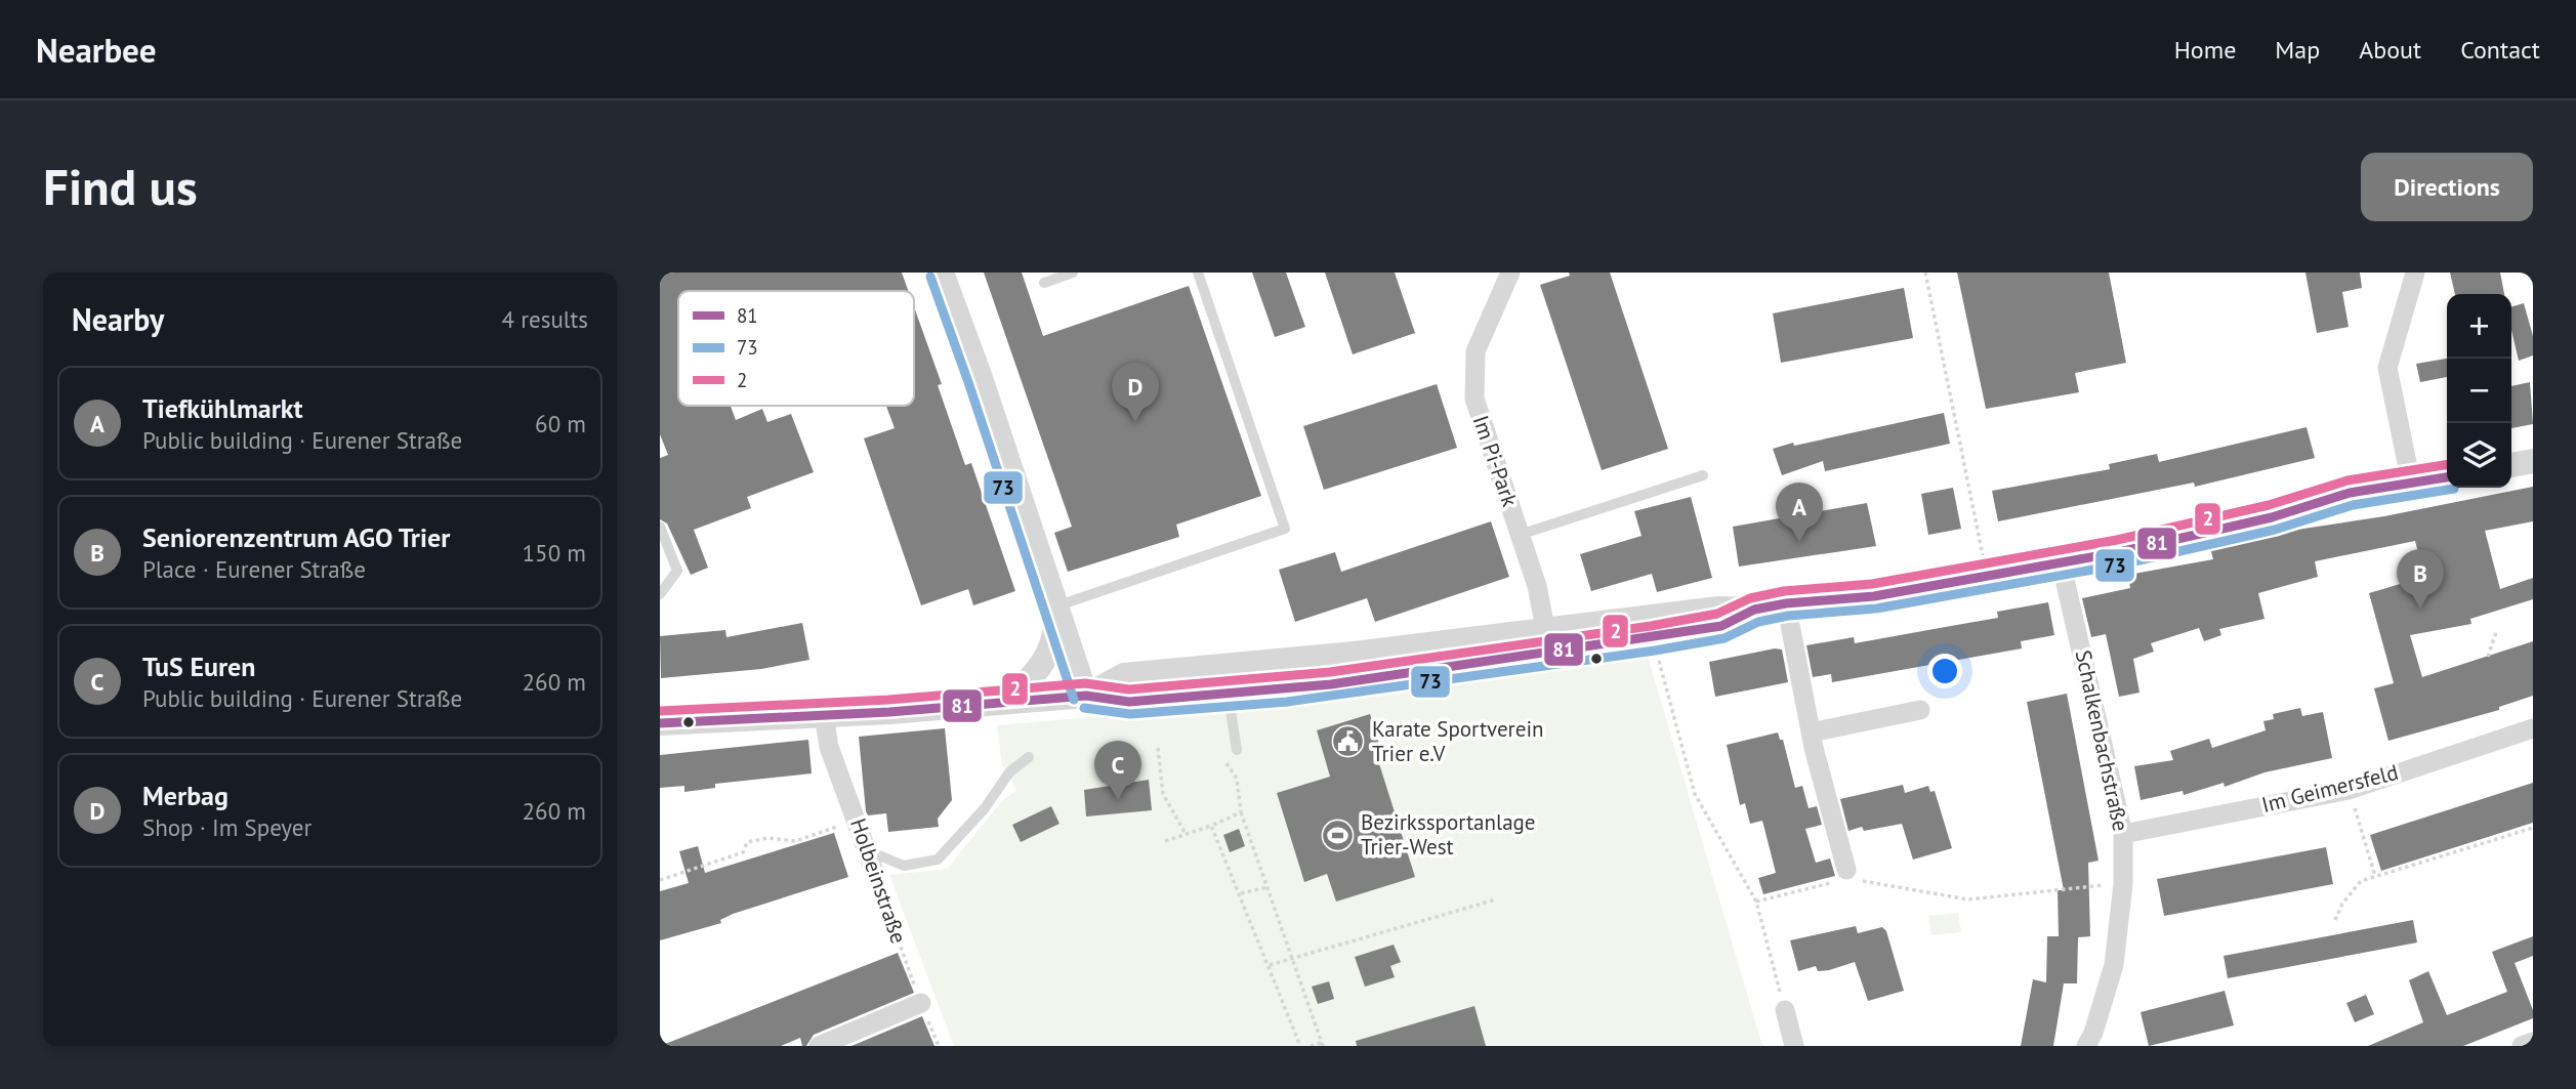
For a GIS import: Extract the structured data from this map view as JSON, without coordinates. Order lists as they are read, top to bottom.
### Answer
{
  "streets": {
    "street": [
      "Im Pi-Park",
      "Schalkenbachstraße",
      "Im Geimersfeld",
      "Holbeinstraße"
    ]
  },
  "crossings": [
    ["Schalkenbachstraße", "Im Geimersfeld"]
  ],
  "places": {
    "public building": ["Karate Sportverein Trier e.V"],
    "sports": ["Bezirkssportanlage Trier-West"]
  },
  "lines": ["transit line 73", "transit line 2", "transit line 81"],
  "legend": ["81", "73", "2"],
  "page": {
    "header": "Nearbee",
    "nav": [
      "Home",
      "Map",
      "About",
      "Contact"
    ],
    "buttons": "Directions",
    "title": "Find us",
    "heading": ["Nearby", "4 results"],
    "map_buttons": ["+", "−"],
    "pins": [
      "D",
      "A",
      "B",
      "C"
    ],
    "list": [
      {
        "mark": "A",
        "name": "Tiefkühlmarkt",
        "note": "Public building · Eurener Straße",
        "value": "60 m"
      },
      {
        "mark": "B",
        "name": "Seniorenzentrum AGO Trier",
        "note": "Place · Eurener Straße",
        "value": "150 m"
      },
      {
        "mark": "C",
        "name": "TuS Euren",
        "note": "Public building · Eurener Straße",
        "value": "260 m"
      },
      {
        "mark": "D",
        "name": "Merbag",
        "note": "Shop · Im Speyer",
        "value": "260 m"
      }
    ]
  }
}
